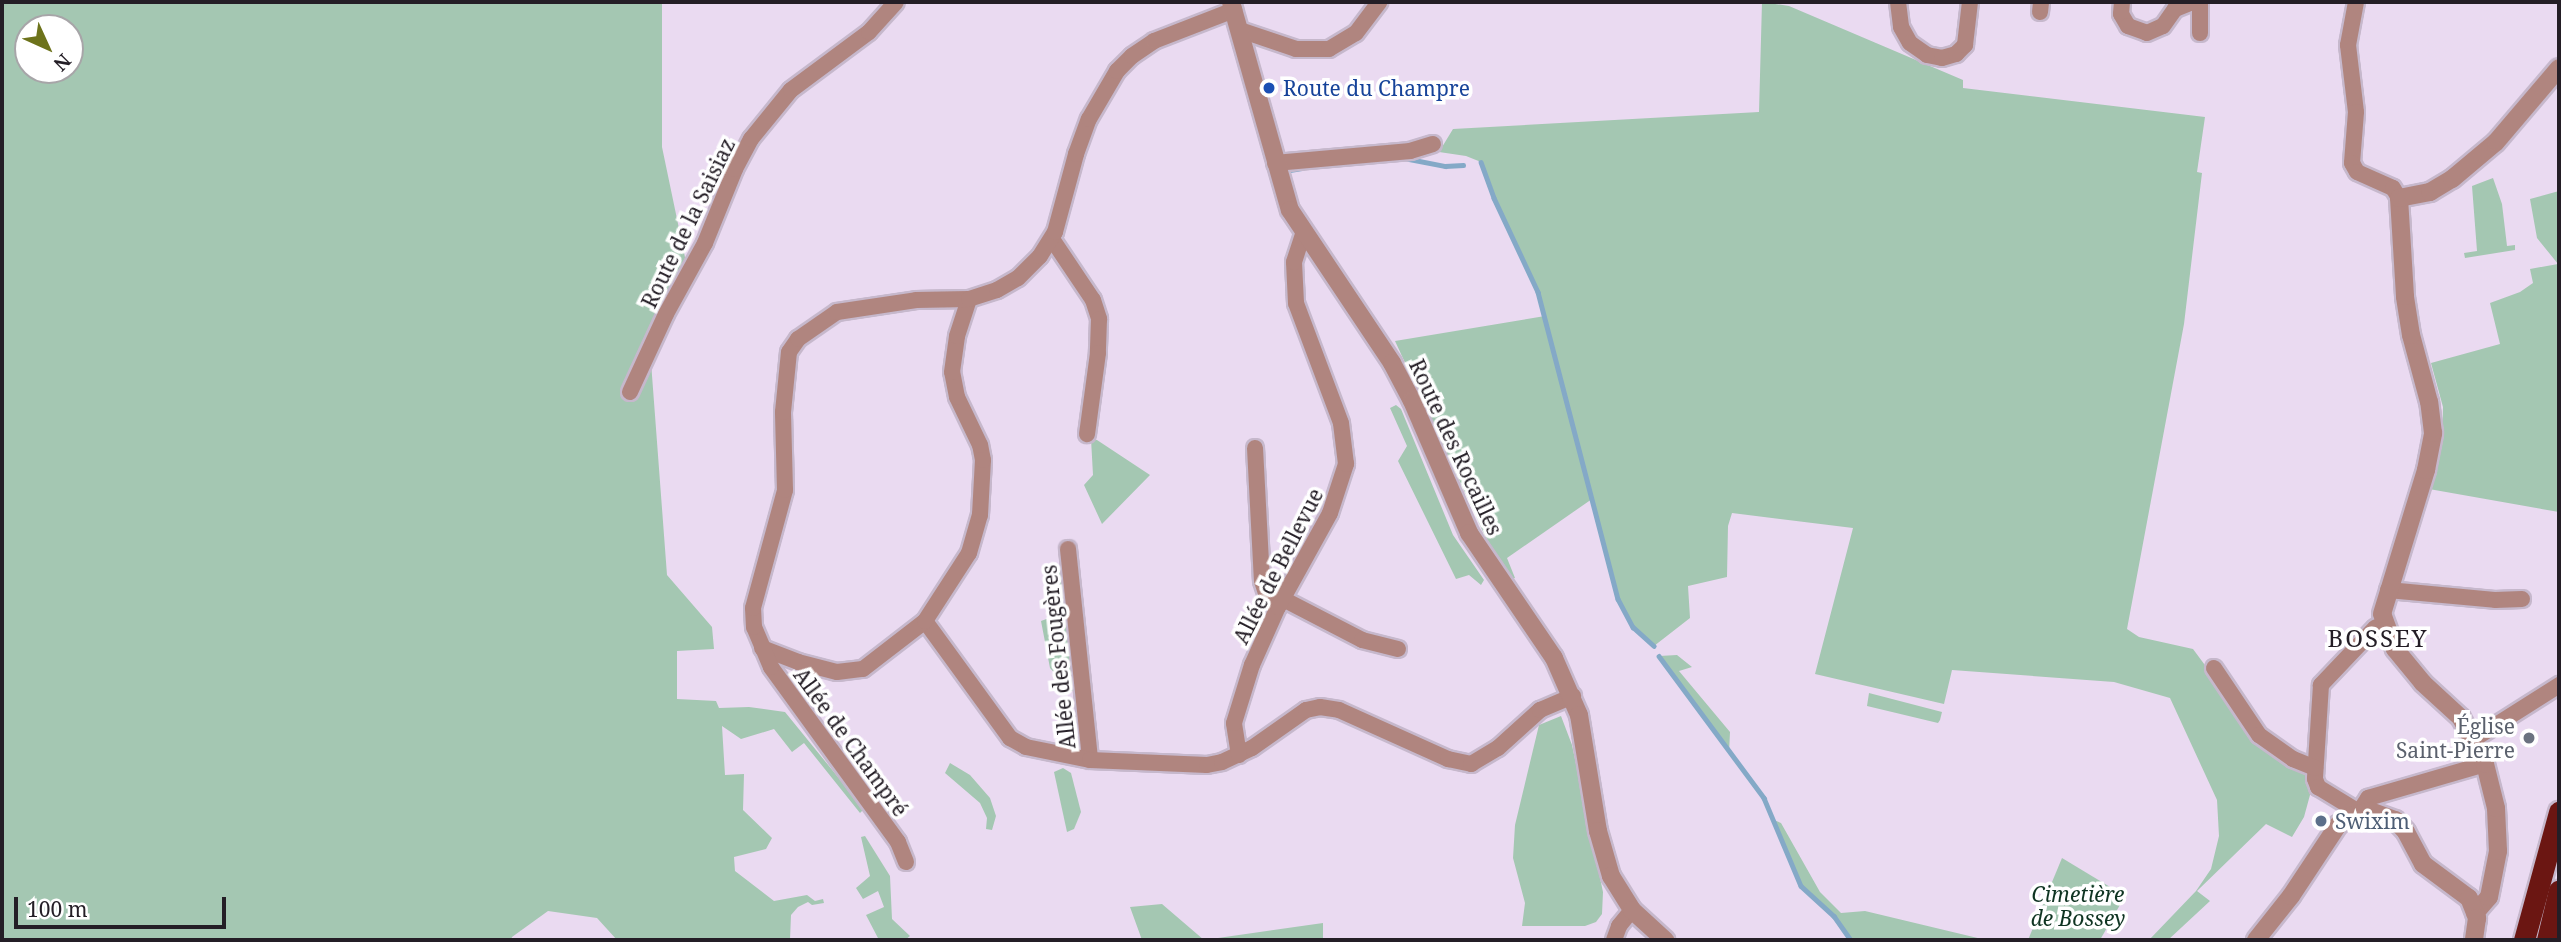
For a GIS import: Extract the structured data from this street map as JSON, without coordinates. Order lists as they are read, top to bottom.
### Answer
{
  "streets": {
    "street": [
      "Route de la Saisiaz",
      "Route des Rocailles",
      "Allée de Bellevue",
      "Allée des Fougères",
      "Allée de Champré"
    ]
  },
  "crossings": [
    ["Route des Rocailles", "Allée de Bellevue"]
  ],
  "districts": ["BOSSEY"],
  "parks": ["Cimetière de Bossey"],
  "places": ["Route du Champre", "Église Saint-Pierre", "Swixim"],
  "scale_bar": "100 m",
  "north": "bottom right"
}
